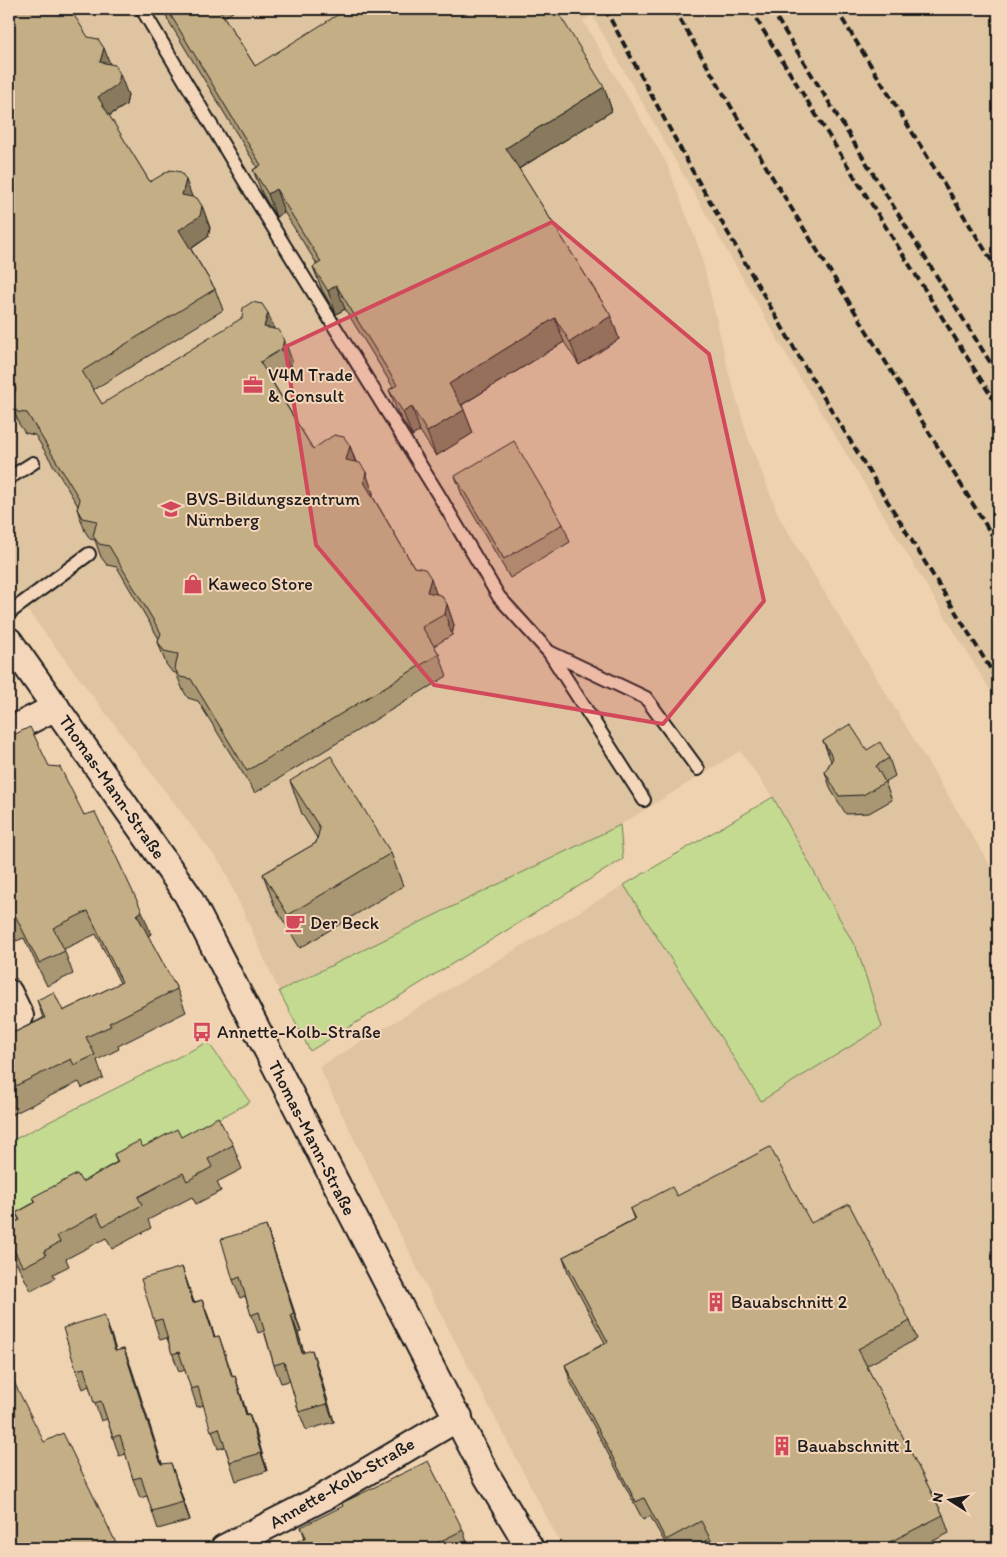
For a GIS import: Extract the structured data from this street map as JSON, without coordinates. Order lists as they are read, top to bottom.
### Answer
{
  "streets": {
    "street": ["Thomas-Mann-Straße", "Annette-Kolb-Straße"]
  },
  "crossings": [
    ["Thomas-Mann-Straße", "Annette-Kolb-Straße"]
  ],
  "places": {
    "office": ["V4M Trade & Consult"],
    "school or university": ["BVS-Bildungszentrum Nürnberg"],
    "shop": ["Kaweco Store"],
    "cafe": ["Der Beck"],
    "bus stop": ["Annette-Kolb-Straße"],
    "building": ["Bauabschnitt 2", "Bauabschnitt 1"]
  },
  "north": "left"
}
